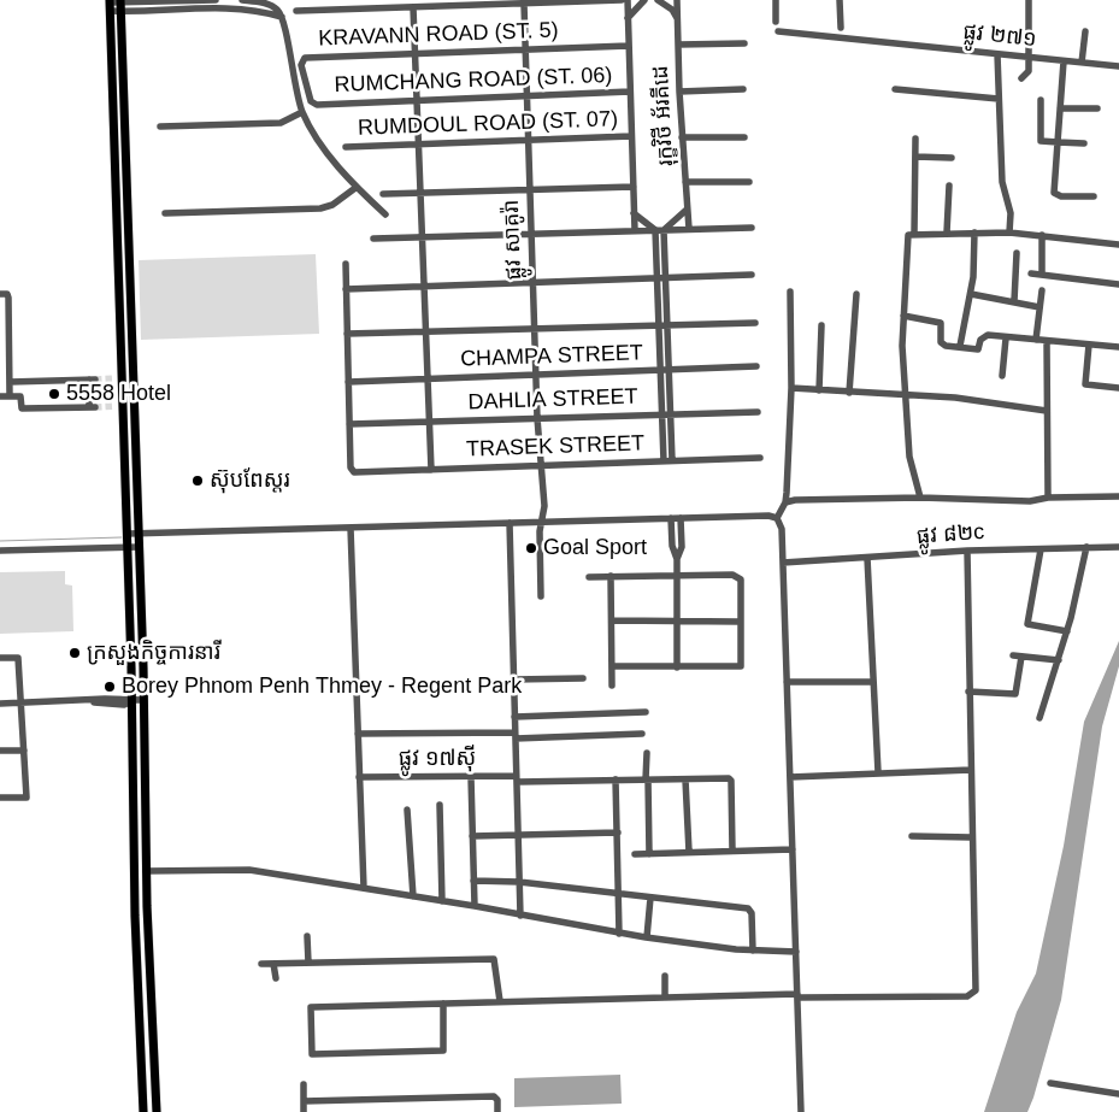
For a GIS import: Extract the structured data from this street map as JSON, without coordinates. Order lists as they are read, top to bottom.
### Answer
{
  "streets": {
    "street": [
      "KRAVANN ROAD (ST. 5)",
      "ផ្លូវ ២៧១",
      "RUMCHANG ROAD (ST. 06)",
      "រុក្ខវិថី អ័រគីដេ",
      "RUMDOUL ROAD (ST. 07)",
      "ផ្លូវ សាគូរ៉ា",
      "CHAMPA STREET",
      "DAHLIA STREET",
      "TRASEK STREET",
      "ផ្លូវ ៨២c",
      "ផ្លូវ ១៧ស៊ី"
    ]
  },
  "crossings": [
    ["KRAVANN ROAD (ST. 5)", "RUMCHANG ROAD (ST. 06)"],
    ["KRAVANN ROAD (ST. 5)", "រុក្ខវិថី អ័រគីដេ"],
    ["KRAVANN ROAD (ST. 5)", "ផ្លូវ សាគូរ៉ា"],
    ["RUMCHANG ROAD (ST. 06)", "រុក្ខវិថី អ័រគីដេ"],
    ["RUMCHANG ROAD (ST. 06)", "ផ្លូវ សាគូរ៉ា"],
    ["រុក្ខវិថី អ័រគីដេ", "RUMDOUL ROAD (ST. 07)"],
    ["RUMDOUL ROAD (ST. 07)", "ផ្លូវ សាគូរ៉ា"],
    ["ផ្លូវ សាគូរ៉ា", "CHAMPA STREET"],
    ["ផ្លូវ សាគូរ៉ា", "DAHLIA STREET"],
    ["ផ្លូវ សាគូរ៉ា", "TRASEK STREET"],
    ["DAHLIA STREET", "TRASEK STREET"]
  ],
  "places": [
    "5558 Hotel",
    "ស៊ុបពែស្តរ",
    "Goal Sport",
    "ក្រសួងកិច្ចការនារី",
    "Borey Phnom Penh Thmey - Regent Park"
  ]
}
